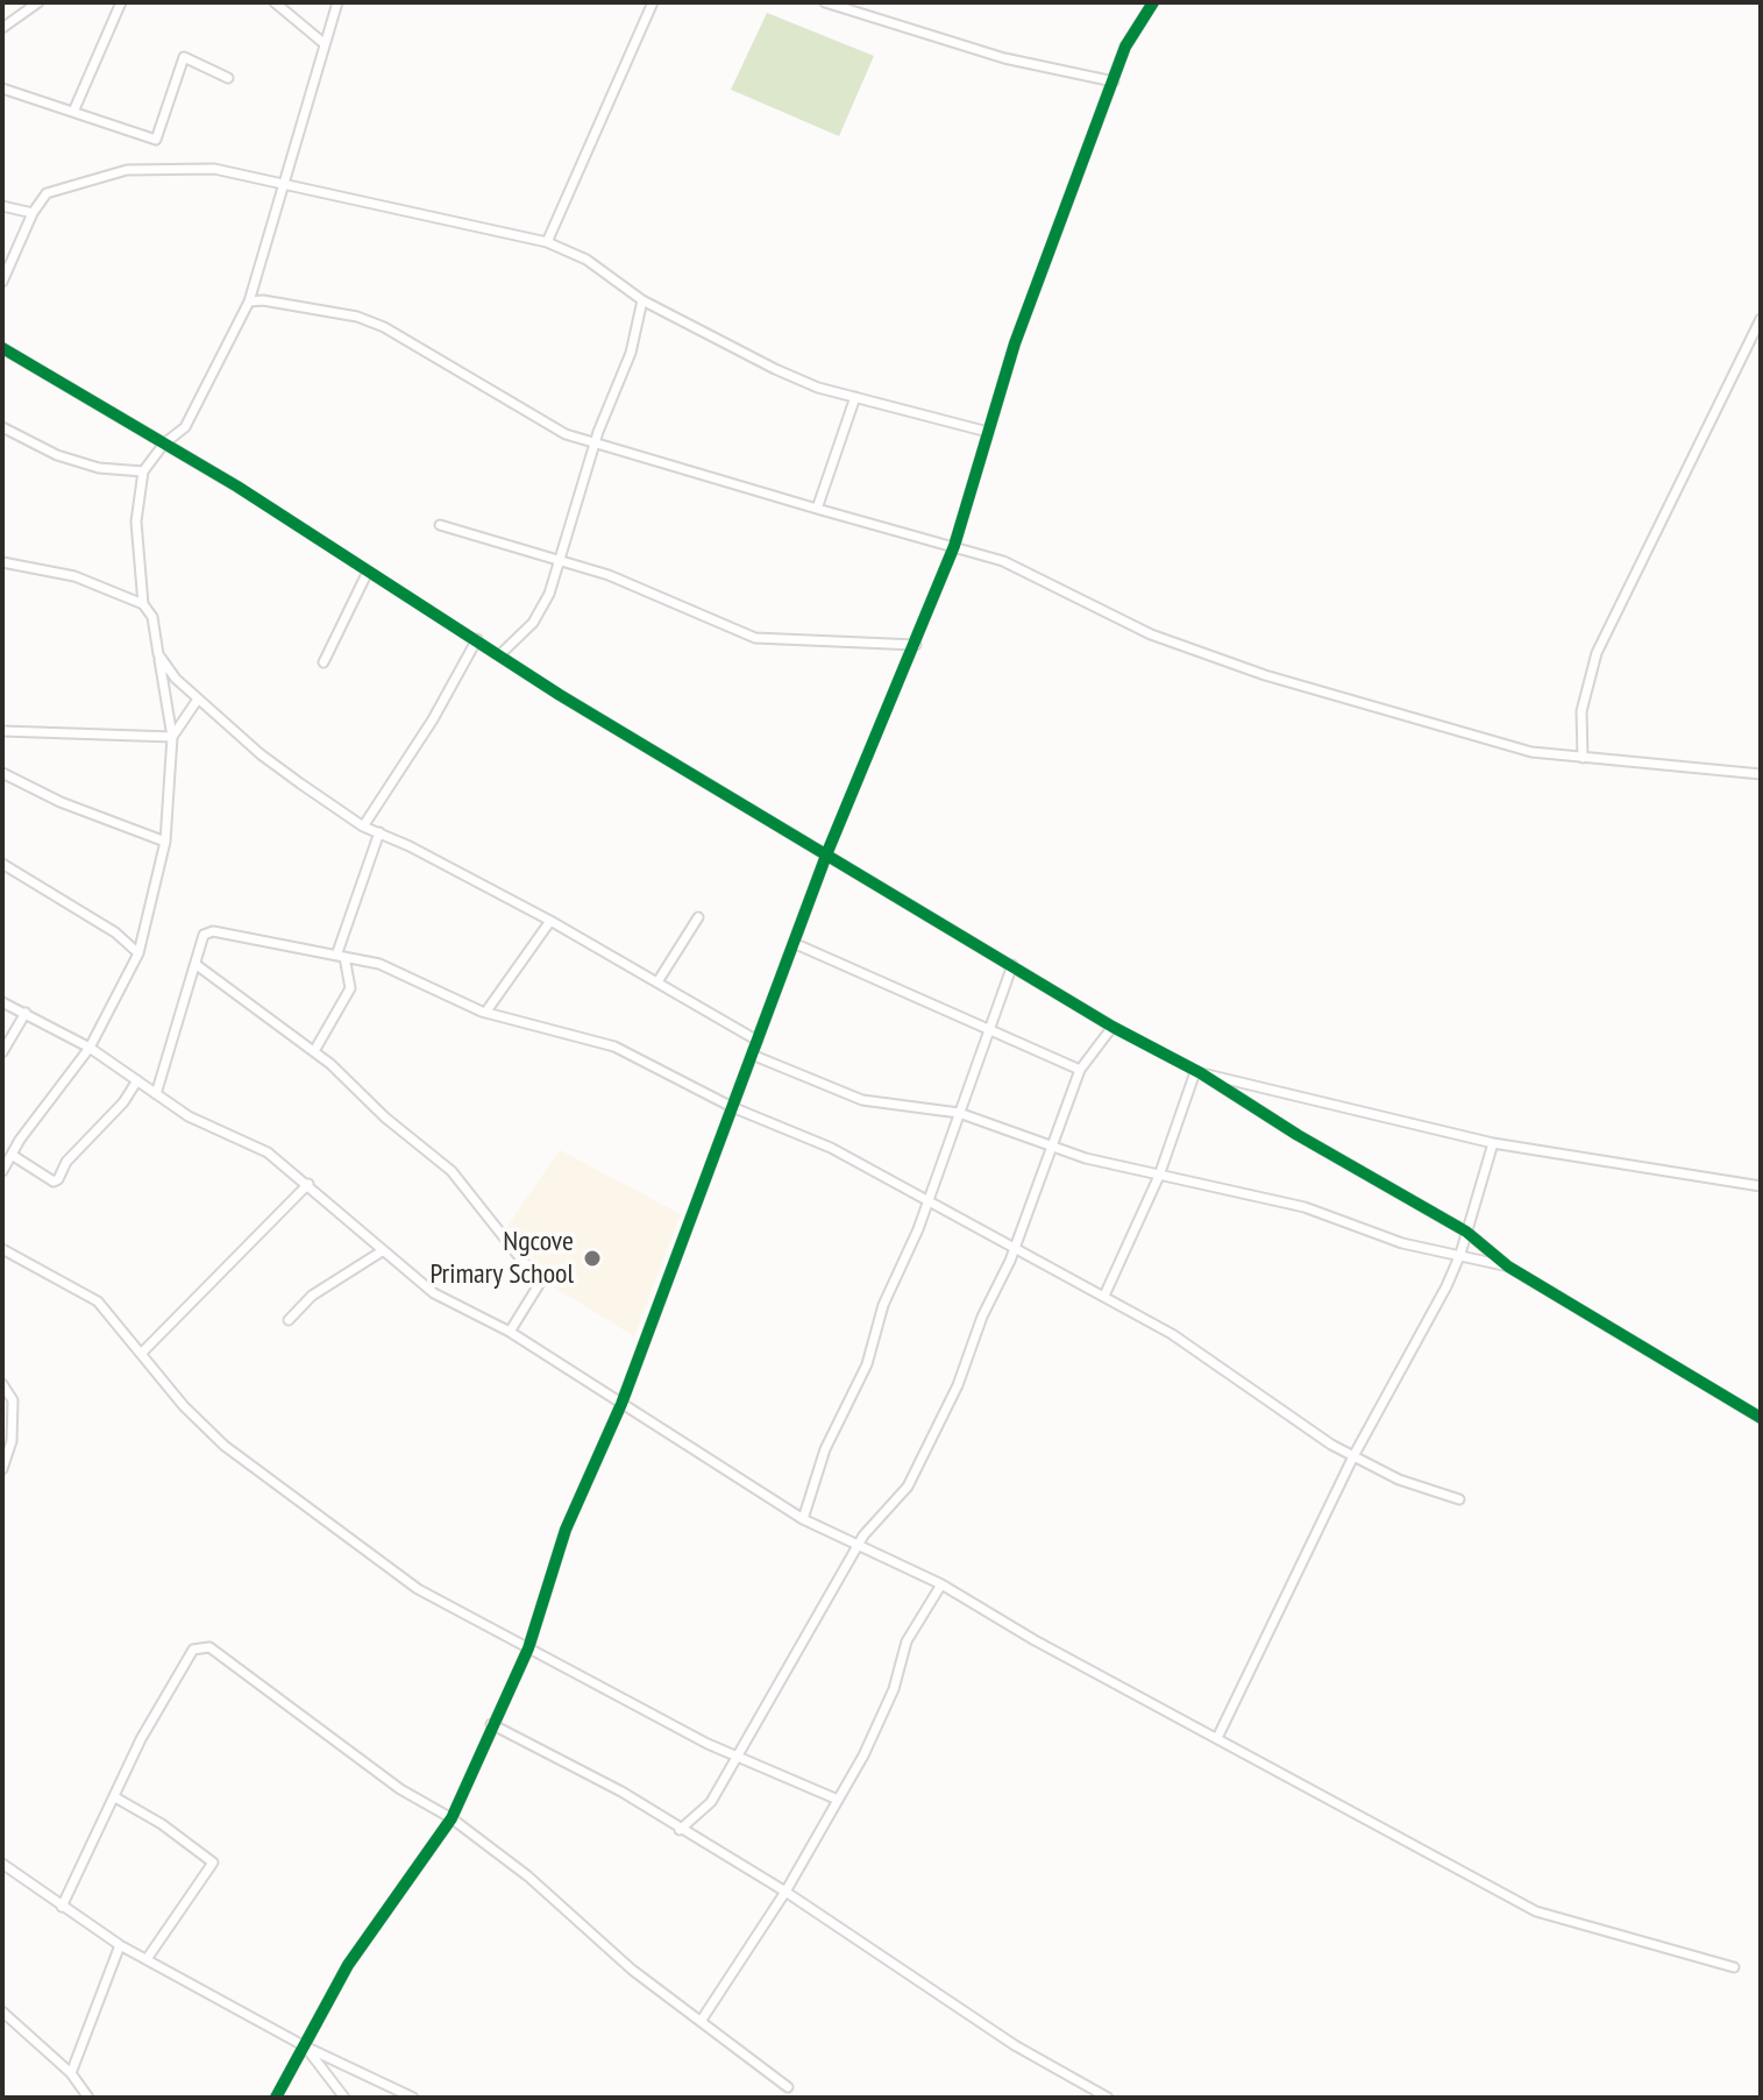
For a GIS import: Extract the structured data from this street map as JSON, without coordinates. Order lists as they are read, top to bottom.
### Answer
{
  "places": ["Ngcove Primary School"]
}
